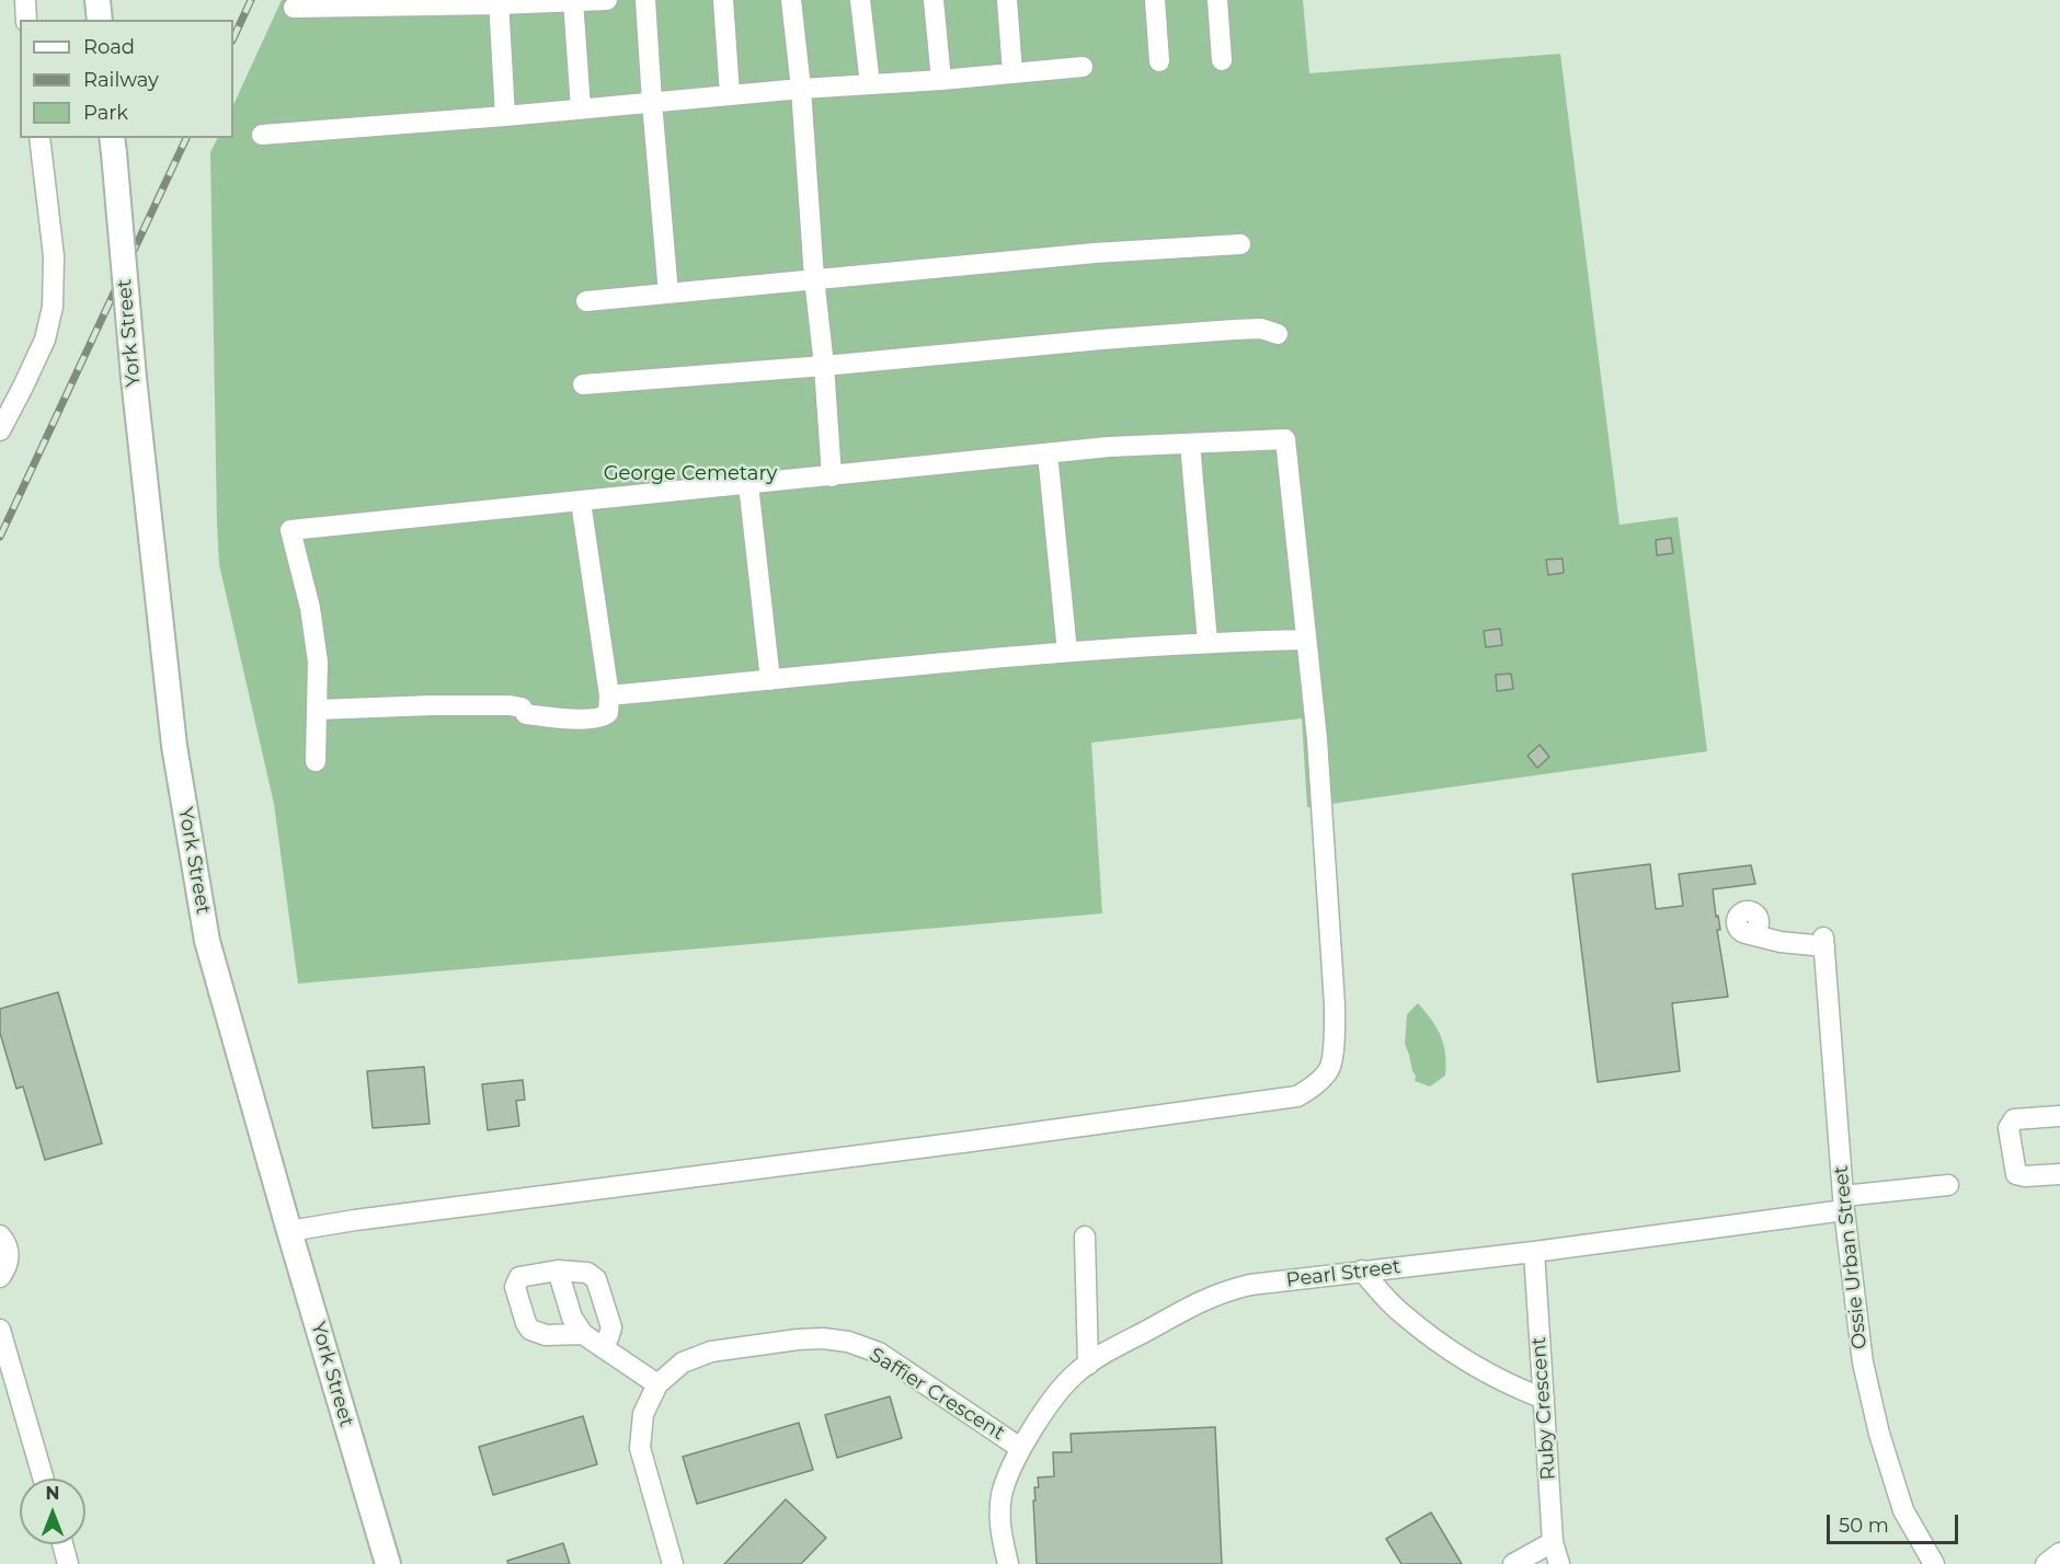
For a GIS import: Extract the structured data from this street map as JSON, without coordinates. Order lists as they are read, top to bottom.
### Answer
{
  "streets": {
    "main road": ["York Street"],
    "street": [
      "Ossie Urban Street",
      "Pearl Street",
      "Saffier Crescent",
      "Ruby Crescent"
    ]
  },
  "crossings": [
    ["Ossie Urban Street", "Pearl Street"],
    ["Pearl Street", "Saffier Crescent"],
    ["Pearl Street", "Ruby Crescent"]
  ],
  "parks": ["George Cemetary"],
  "legend": ["Road", "Railway", "Park"],
  "scale_bar": "50 m",
  "north": "top"
}
